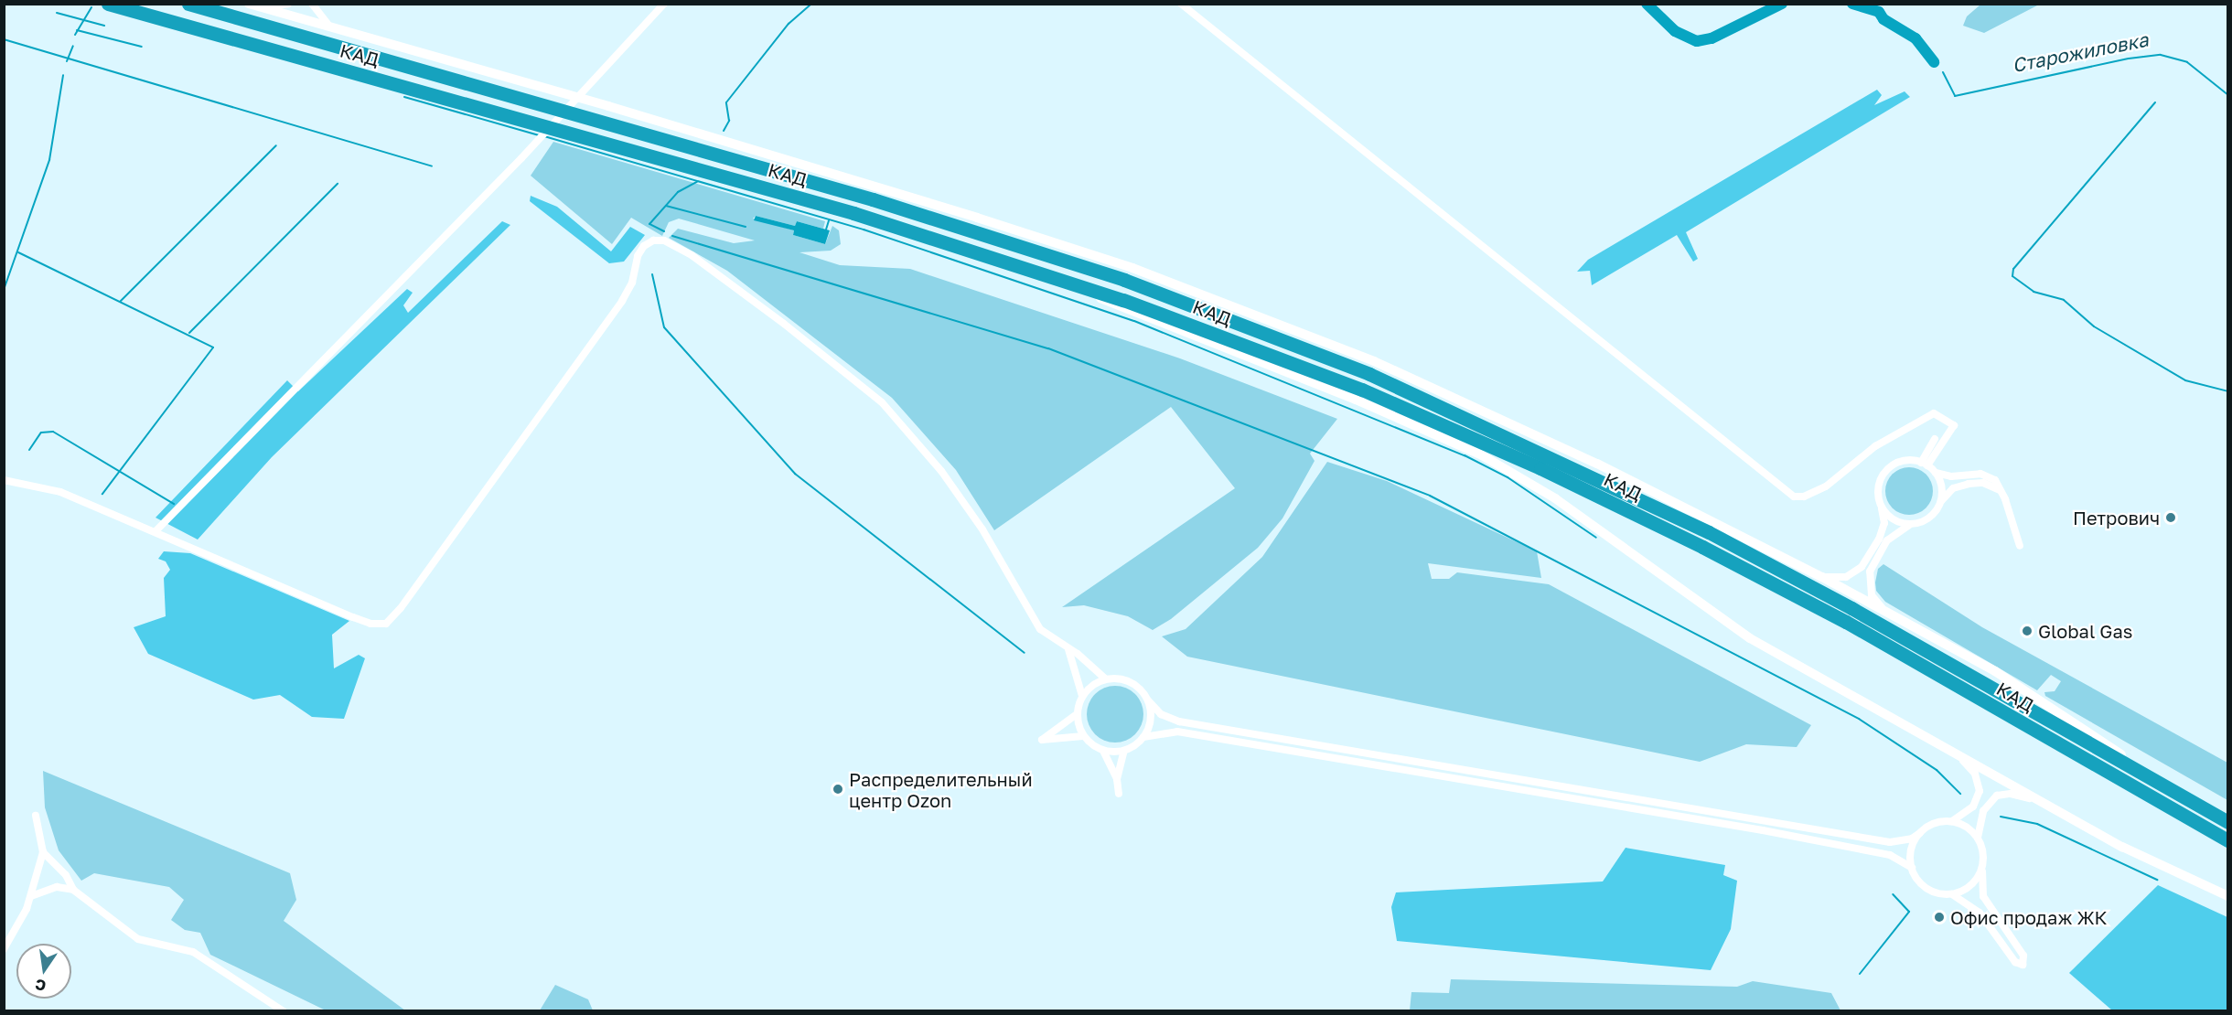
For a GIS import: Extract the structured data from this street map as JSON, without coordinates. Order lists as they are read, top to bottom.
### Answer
{
  "streets": {
    "highway": ["КАД"]
  },
  "water": ["Старожиловка"],
  "places": [
    "Петрович",
    "Global Gas",
    "Распределительный центр Ozon",
    "Офис продаж ЖК"
  ],
  "north": "bottom"
}
